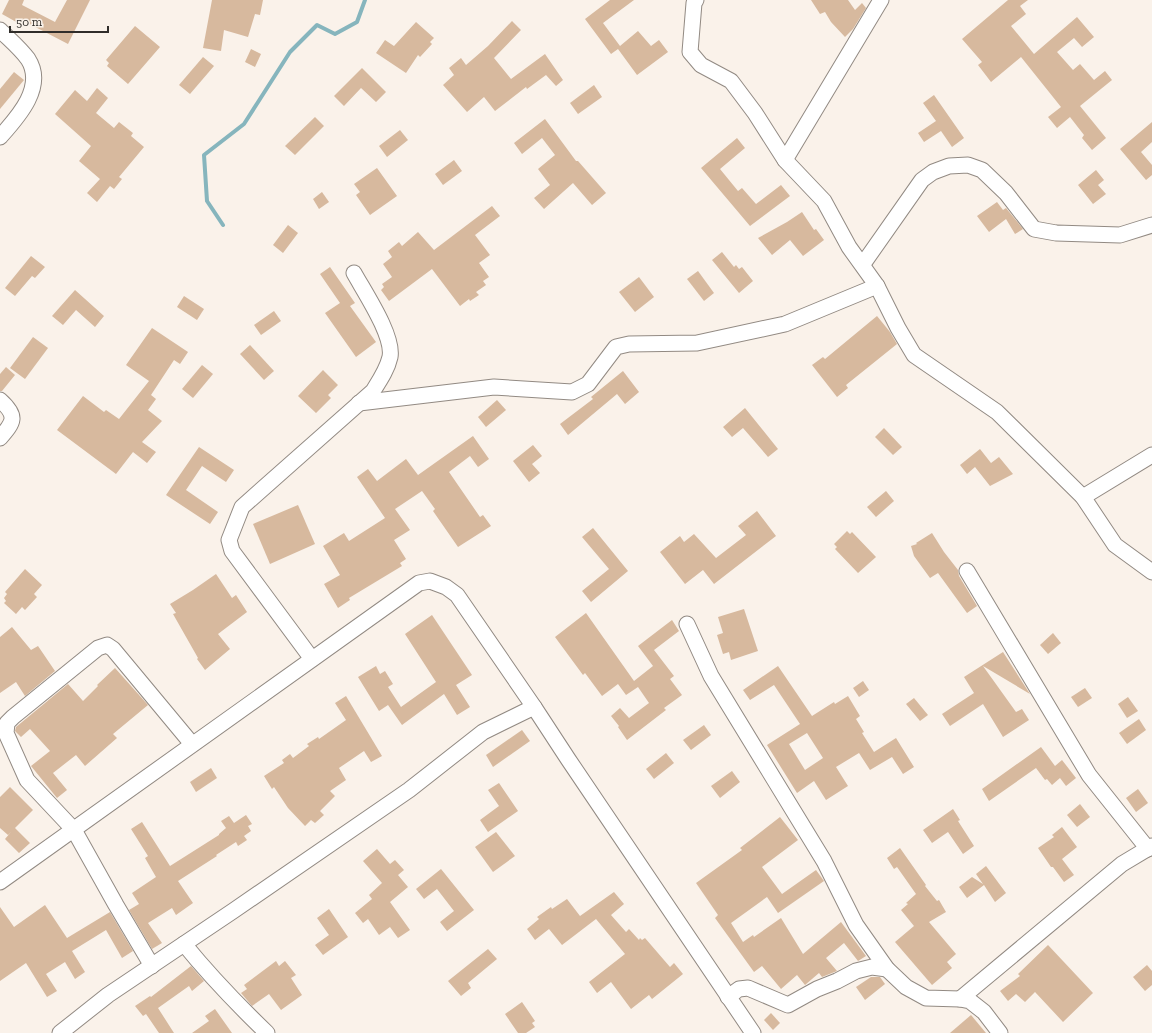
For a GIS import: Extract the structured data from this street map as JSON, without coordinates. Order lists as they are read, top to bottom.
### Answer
{
  "scale_bar": "50 m"
}
